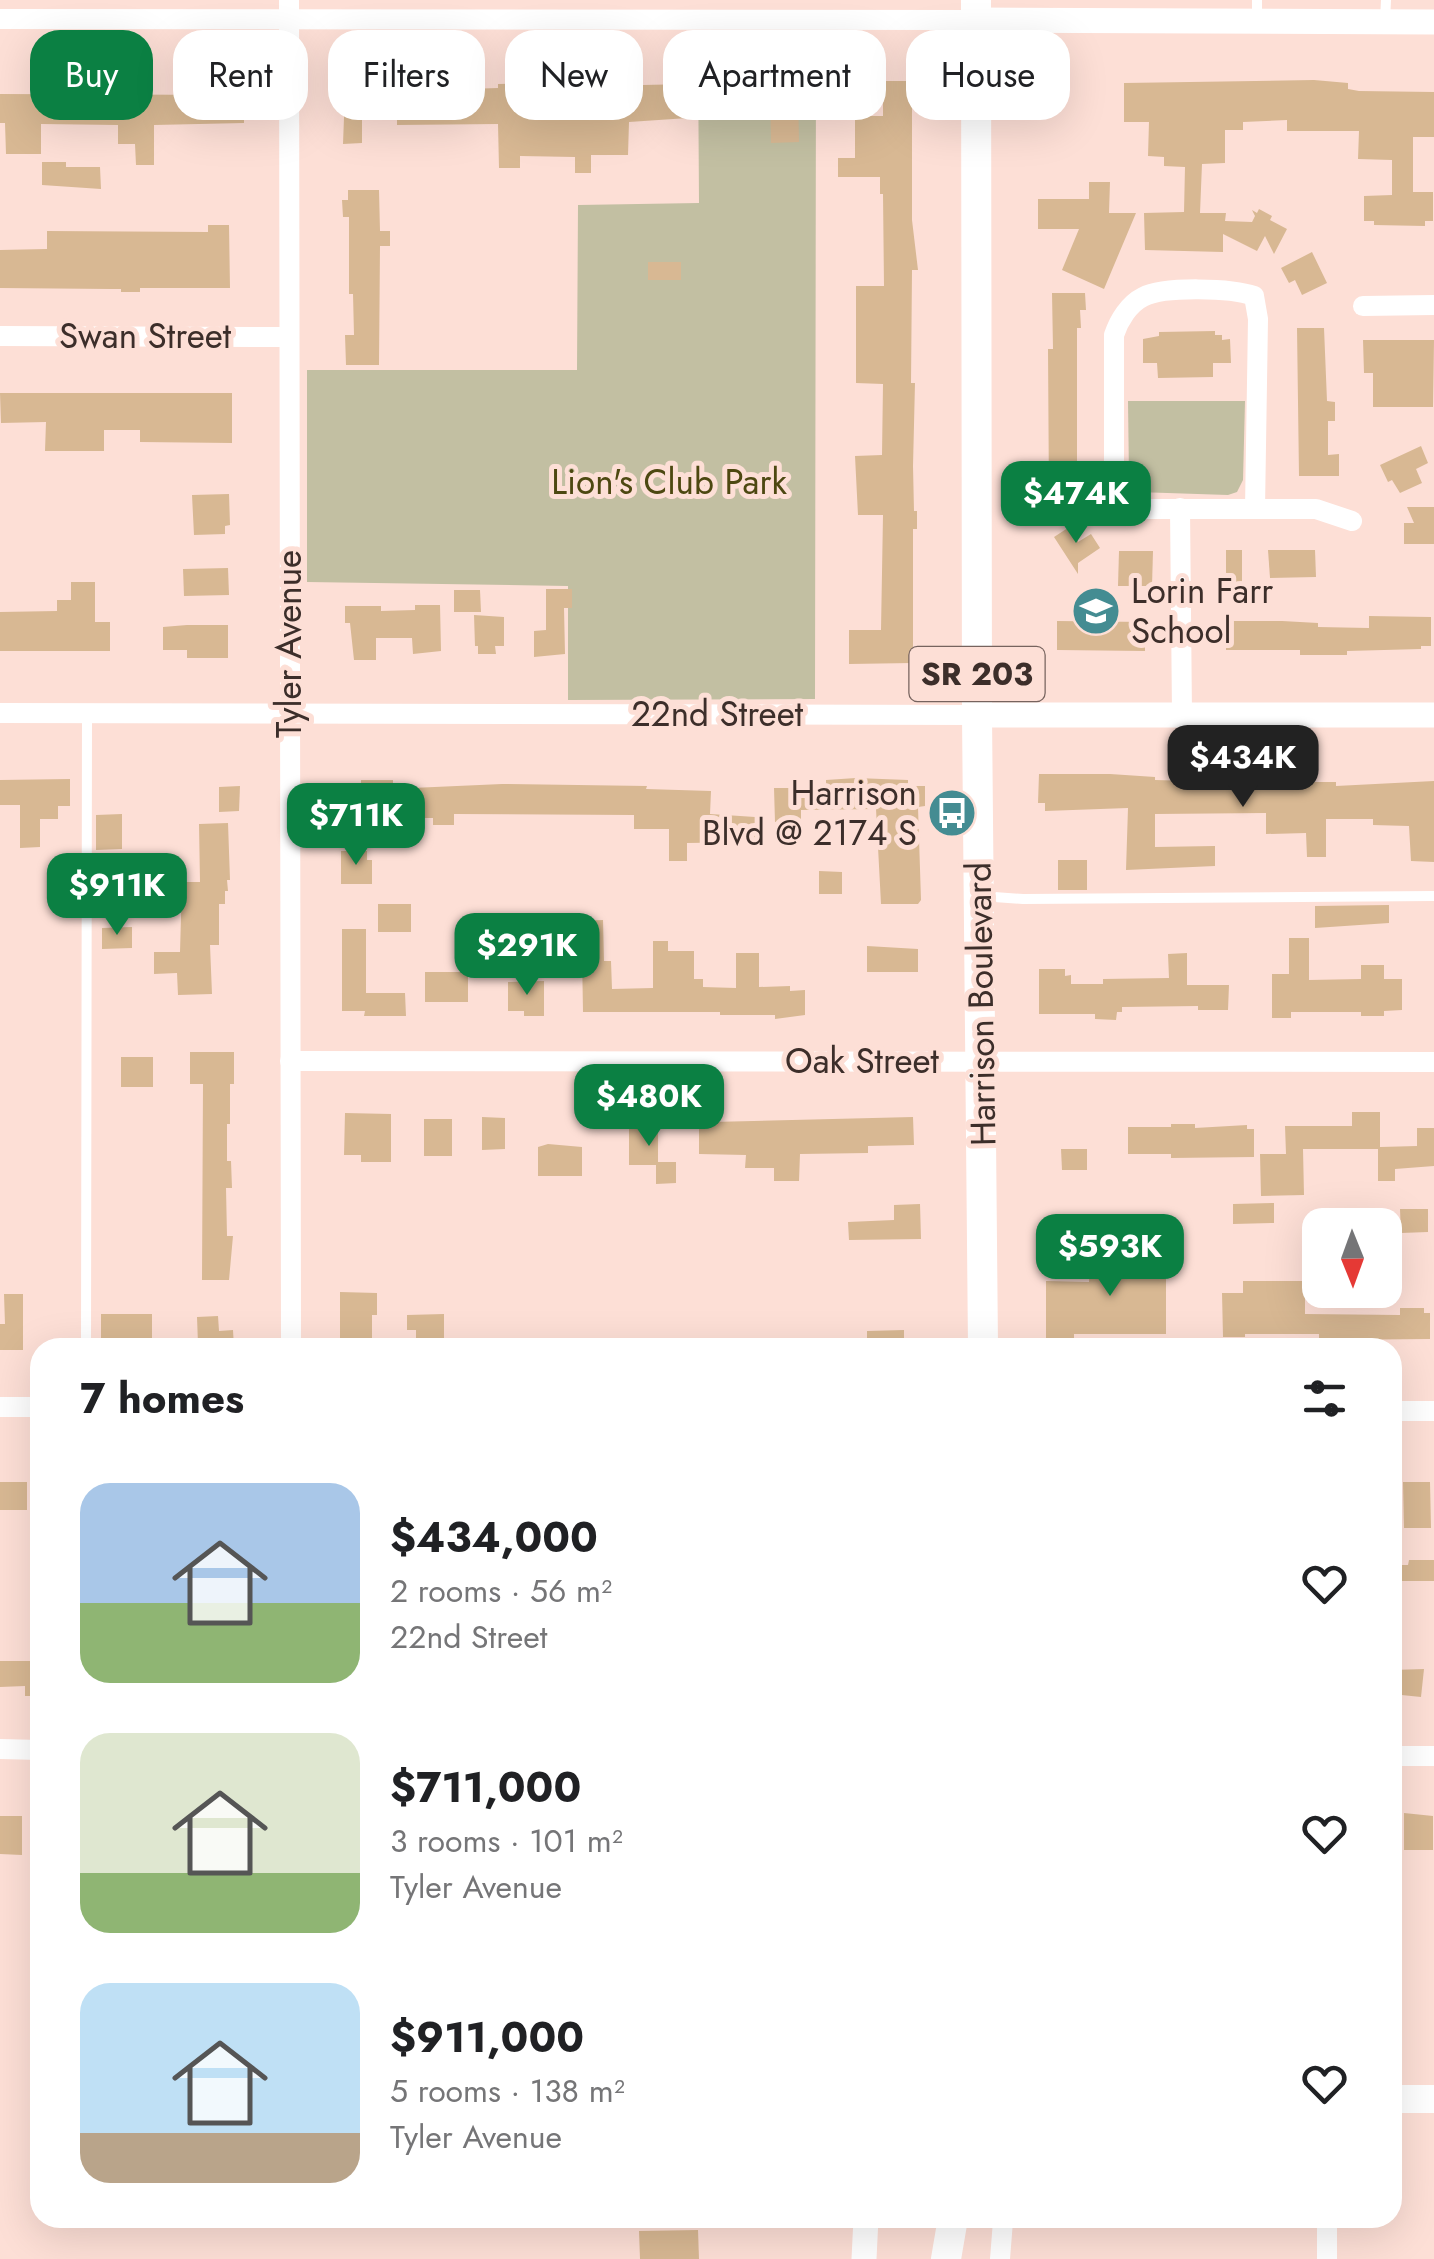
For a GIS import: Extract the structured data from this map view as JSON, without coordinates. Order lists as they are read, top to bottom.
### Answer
{
  "streets": {
    "main road": ["SR 203", "Harrison Boulevard"],
    "street": [
      "Swan Street",
      "Tyler Avenue",
      "22nd Street",
      "Oak Street"
    ]
  },
  "crossings": [
    ["Swan Street", "Tyler Avenue"],
    ["Tyler Avenue", "22nd Street"],
    ["Tyler Avenue", "Oak Street"],
    ["22nd Street", "Harrison Boulevard"],
    ["Harrison Boulevard", "Oak Street"]
  ],
  "parks": ["Lion's Club Park"],
  "places": {
    "school or university": ["Lorin Farr School"],
    "bus stop": ["Harrison Blvd @ 2174 S"]
  },
  "north": "bottom",
  "page": {
    "chip": [
      "Buy",
      "Rent",
      "Filters",
      "New",
      "Apartment",
      "House"
    ],
    "price": [
      "$474K",
      "$434K",
      "$711K",
      "$911K",
      "$291K",
      "$480K",
      "$593K"
    ],
    "heading": "7 homes",
    "list": [
      {
        "name": "$434,000",
        "note": "2 rooms · 56 m² · 22nd Street"
      },
      {
        "name": "$711,000",
        "note": "3 rooms · 101 m² · Tyler Avenue"
      },
      {
        "name": "$911,000",
        "note": "5 rooms · 138 m² · Tyler Avenue"
      }
    ]
  }
}
